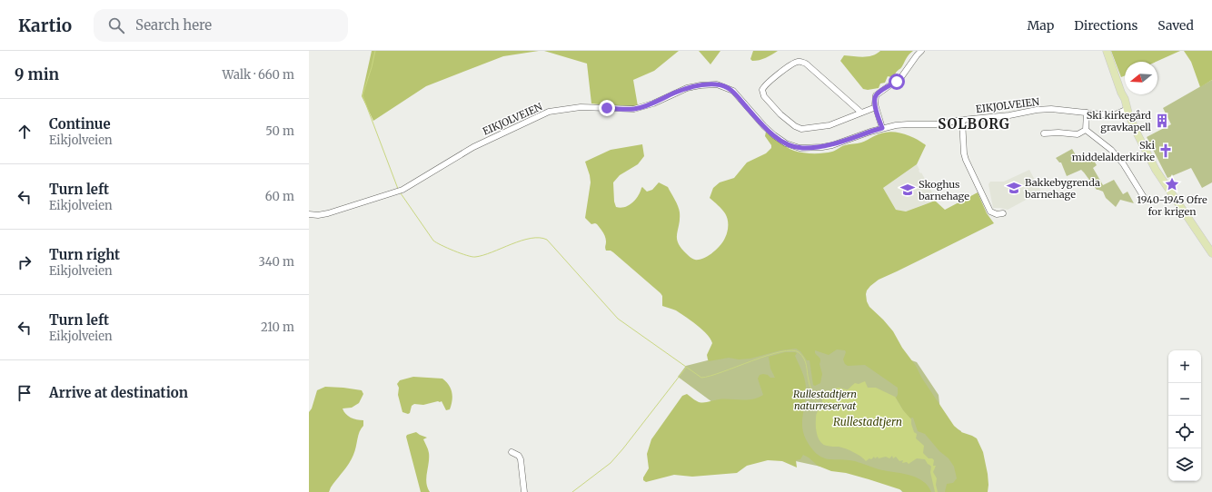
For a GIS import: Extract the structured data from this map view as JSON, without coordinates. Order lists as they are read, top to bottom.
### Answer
{
  "streets": {
    "street": ["EIKJOLVEIEN"]
  },
  "districts": ["SOLBORG"],
  "water": ["Rullestadtjern"],
  "parks": ["Rullestadtjern naturreservat"],
  "places": {
    "building": ["Ski kirkegård gravkapell"],
    "church": ["Ski middelalderkirke"],
    "place": ["1940-1945 Ofre for krigen"],
    "school or university": ["Bakkebygrenda barnehage", "Skoghus barnehage"]
  },
  "north": "left",
  "page": {
    "header": "Kartio",
    "search": "Search here",
    "nav": ["Map", "Directions", "Saved"],
    "heading": ["9 min", "Walk · 660 m"],
    "list": [
      ["Continue", "Eikjolveien", "50 m"],
      ["Turn left", "Eikjolveien", "60 m"],
      ["Turn right", "Eikjolveien", "340 m"],
      ["Turn left", "Eikjolveien", "210 m"],
      "Arrive at destination"
    ],
    "map_buttons": ["+", "−"]
  }
}
